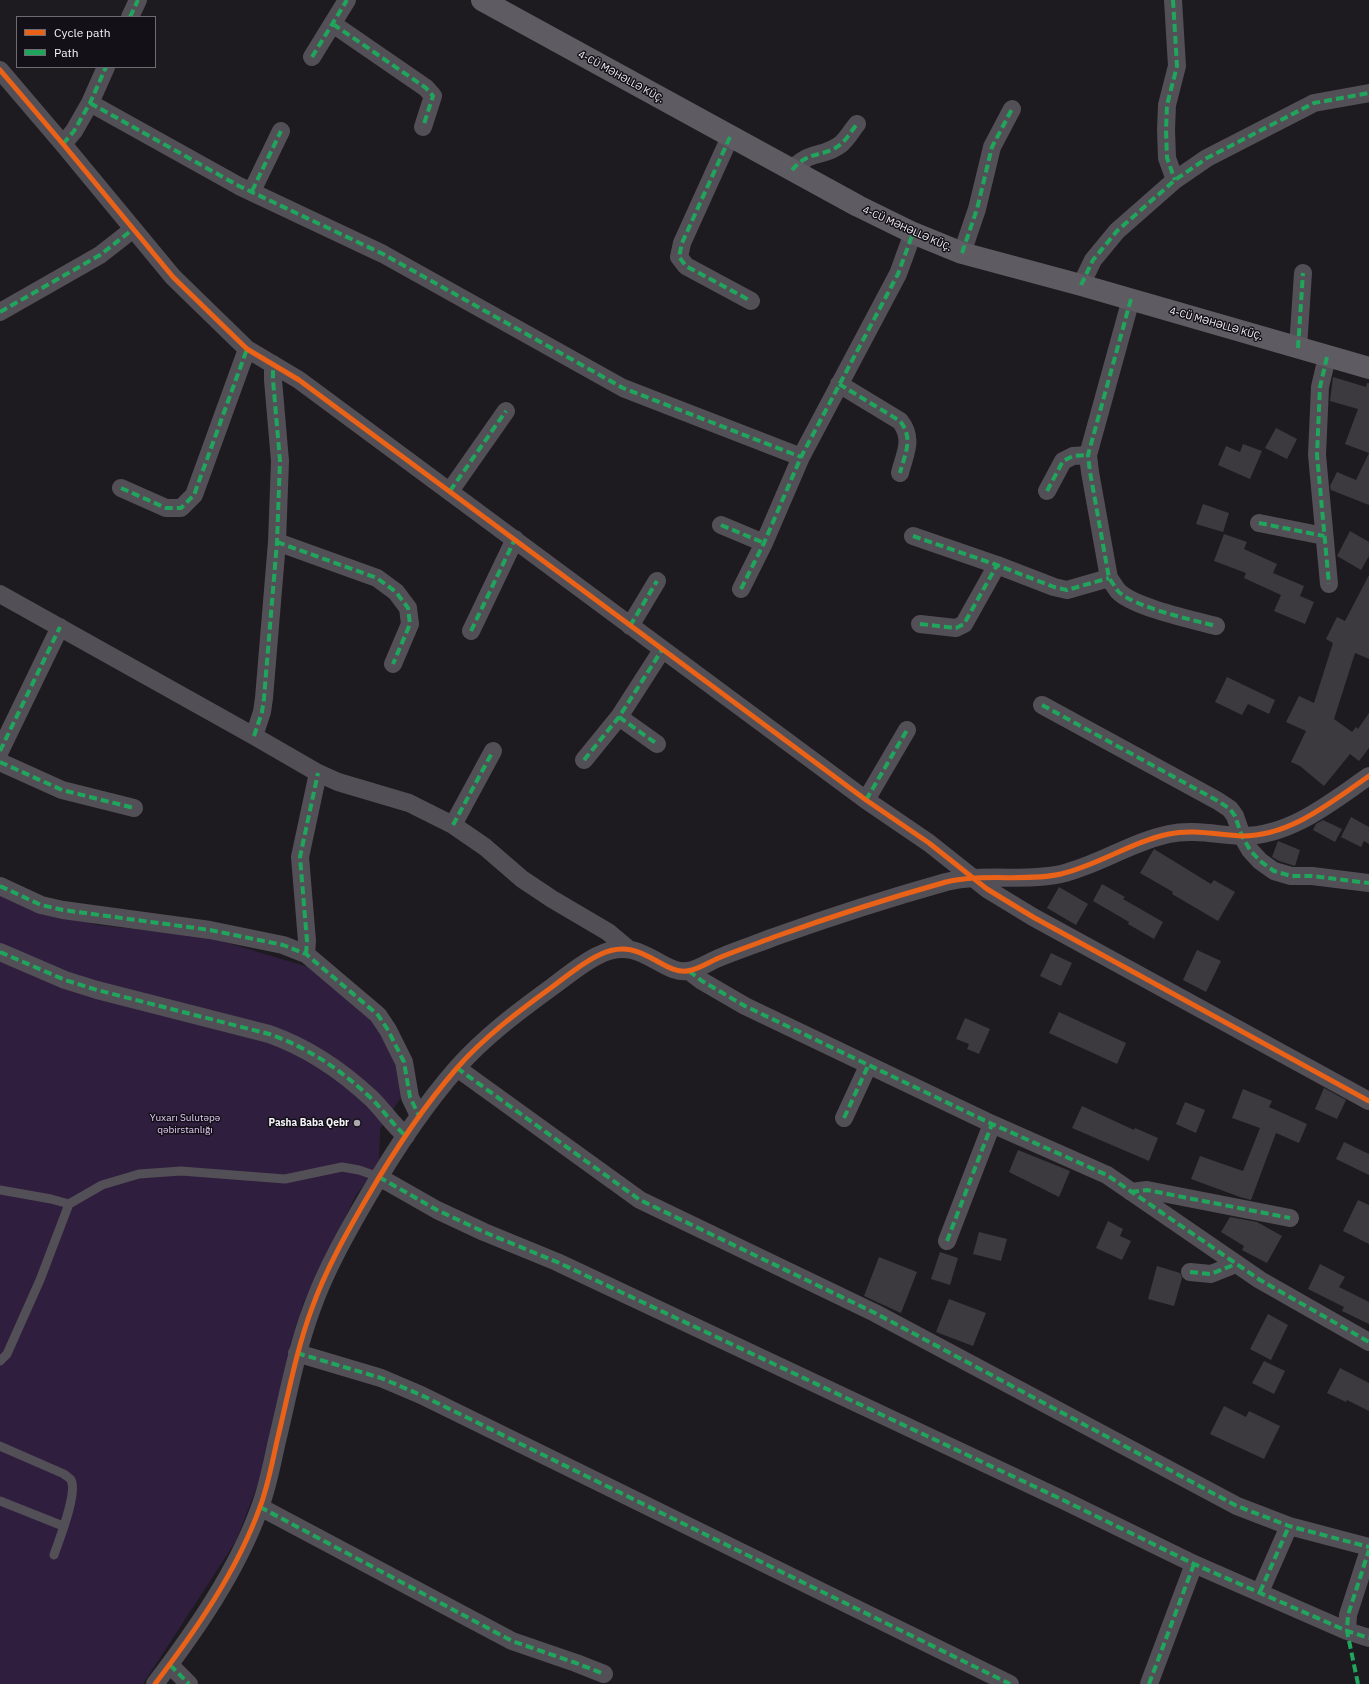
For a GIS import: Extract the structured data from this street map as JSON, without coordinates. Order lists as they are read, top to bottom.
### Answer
{
  "streets": {
    "street": ["4-CÜ MƏHƏLLƏ KÜÇ."]
  },
  "parks": ["Yuxarı Sulutəpə qəbirstanlığı"],
  "places": ["Pasha Baba Qebr"],
  "legend": ["Cycle path", "Path"]
}
